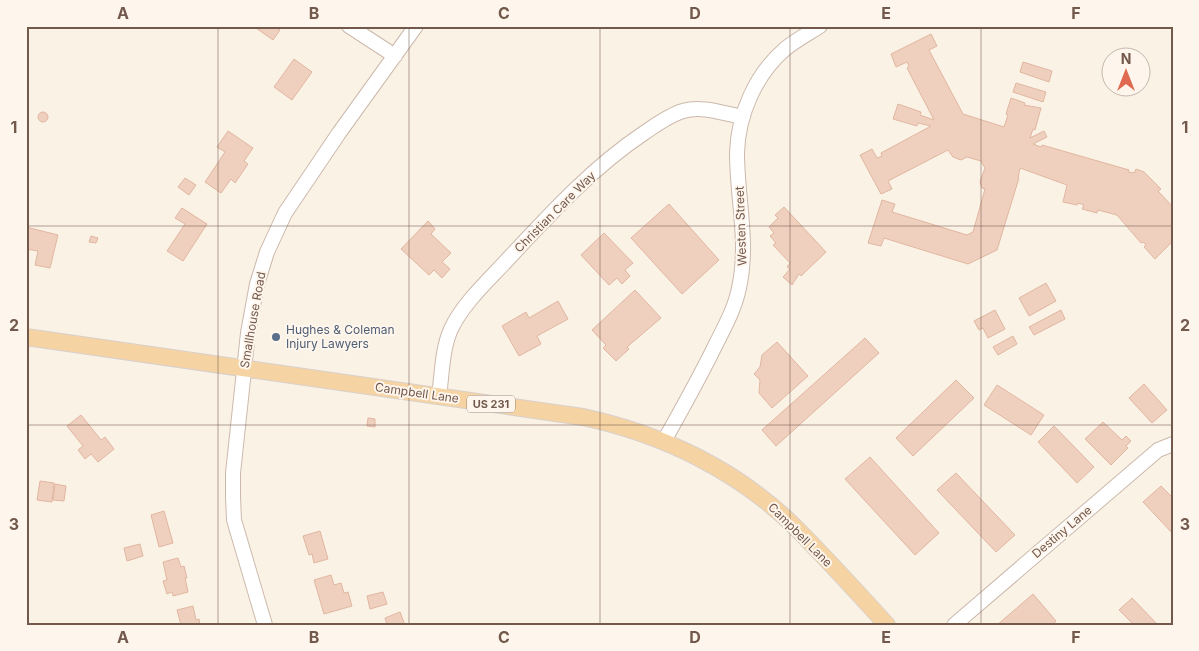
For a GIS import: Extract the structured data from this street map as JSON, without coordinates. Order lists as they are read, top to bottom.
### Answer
{
  "streets": {
    "main road": ["Campbell Lane", "US 231"],
    "street": [
      "Christian Care Way",
      "Westen Street",
      "Smallhouse Road",
      "Destiny Lane"
    ]
  },
  "crossings": [
    ["Christian Care Way", "Westen Street"],
    ["Christian Care Way", "Campbell Lane"],
    ["Westen Street", "Campbell Lane"],
    ["Smallhouse Road", "Campbell Lane"]
  ],
  "places": ["Hughes & Coleman Injury Lawyers"],
  "north": "top",
  "grid": {
    "columns": [
      "A",
      "B",
      "C",
      "D",
      "E",
      "F"
    ],
    "rows": ["1", "2", "3"]
  }
}
